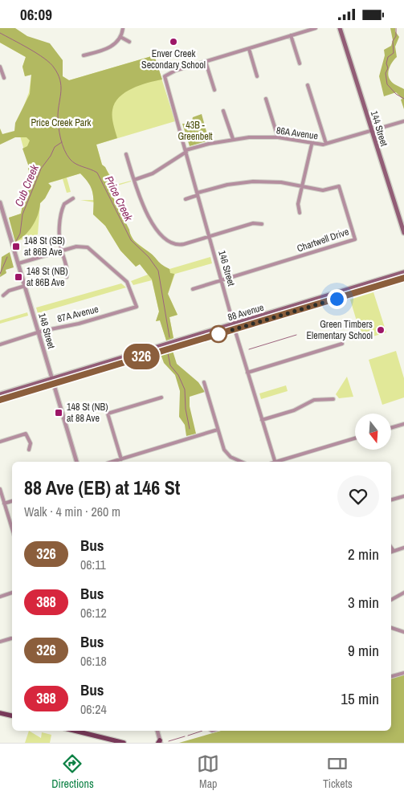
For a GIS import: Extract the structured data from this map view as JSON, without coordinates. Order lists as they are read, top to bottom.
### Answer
{
  "streets": {
    "main road": ["144 Street", "88 Avenue"],
    "street": [
      "86A Avenue",
      "Chartwell Drive",
      "146 Street",
      "87A Avenue",
      "148 Street"
    ]
  },
  "crossings": [
    ["144 Street", "86A Avenue"],
    ["86A Avenue", "146 Street"],
    ["Chartwell Drive", "146 Street"],
    ["146 Street", "88 Avenue"],
    ["88 Avenue", "148 Street"],
    ["87A Avenue", "148 Street"]
  ],
  "water": ["Cub Creek", "Price Creek"],
  "parks": ["Price Creek Park", "43B - Greenbelt"],
  "places": {
    "other": ["Enver Creek Secondary School", "Green Timbers Elementary School"],
    "transit": ["148 St (SB) at 86B Ave", "148 St (NB) at 86B Ave", "148 St (NB) at 88 Ave"]
  },
  "lines": ["bus line 326"],
  "north": "bottom",
  "page": {
    "status": "06:09",
    "on_map": "326",
    "heading": ["88 Ave (EB) at 146 St", "Walk · 4 min · 260 m"],
    "list": [
      {
        "mark": "326",
        "name": "Bus",
        "note": "06:11",
        "value": "2 min"
      },
      {
        "mark": "388",
        "name": "Bus",
        "note": "06:12",
        "value": "3 min"
      },
      {
        "mark": "326",
        "name": "Bus",
        "note": "06:18",
        "value": "9 min"
      },
      {
        "mark": "388",
        "name": "Bus",
        "note": "06:24",
        "value": "15 min"
      }
    ],
    "tabs": ["Directions", "Map", "Tickets"]
  }
}
